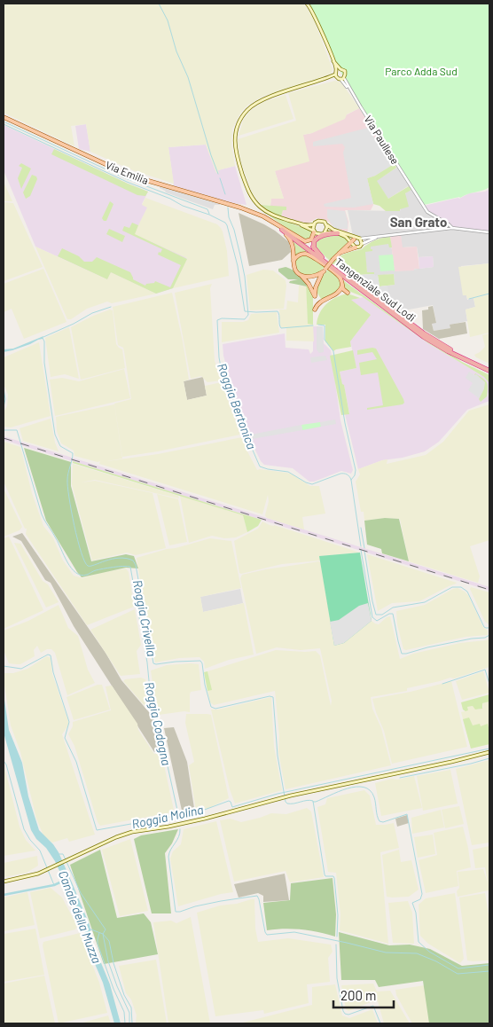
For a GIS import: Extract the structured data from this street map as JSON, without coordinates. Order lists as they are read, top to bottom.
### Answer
{
  "streets": {
    "highway": ["Tangenziale Sud Lodi"],
    "main road": ["Via Paullese", "Via Emilia"]
  },
  "crossings": [
    ["Via Emilia", "Tangenziale Sud Lodi"]
  ],
  "districts": ["San Grato"],
  "water": [
    "Roggia Bertonica",
    "Roggia Crivella",
    "Roggia Codogna",
    "Roggia Molina",
    "Canale della Muzza"
  ],
  "parks": ["Parco Adda Sud"],
  "scale_bar": "200 m"
}
